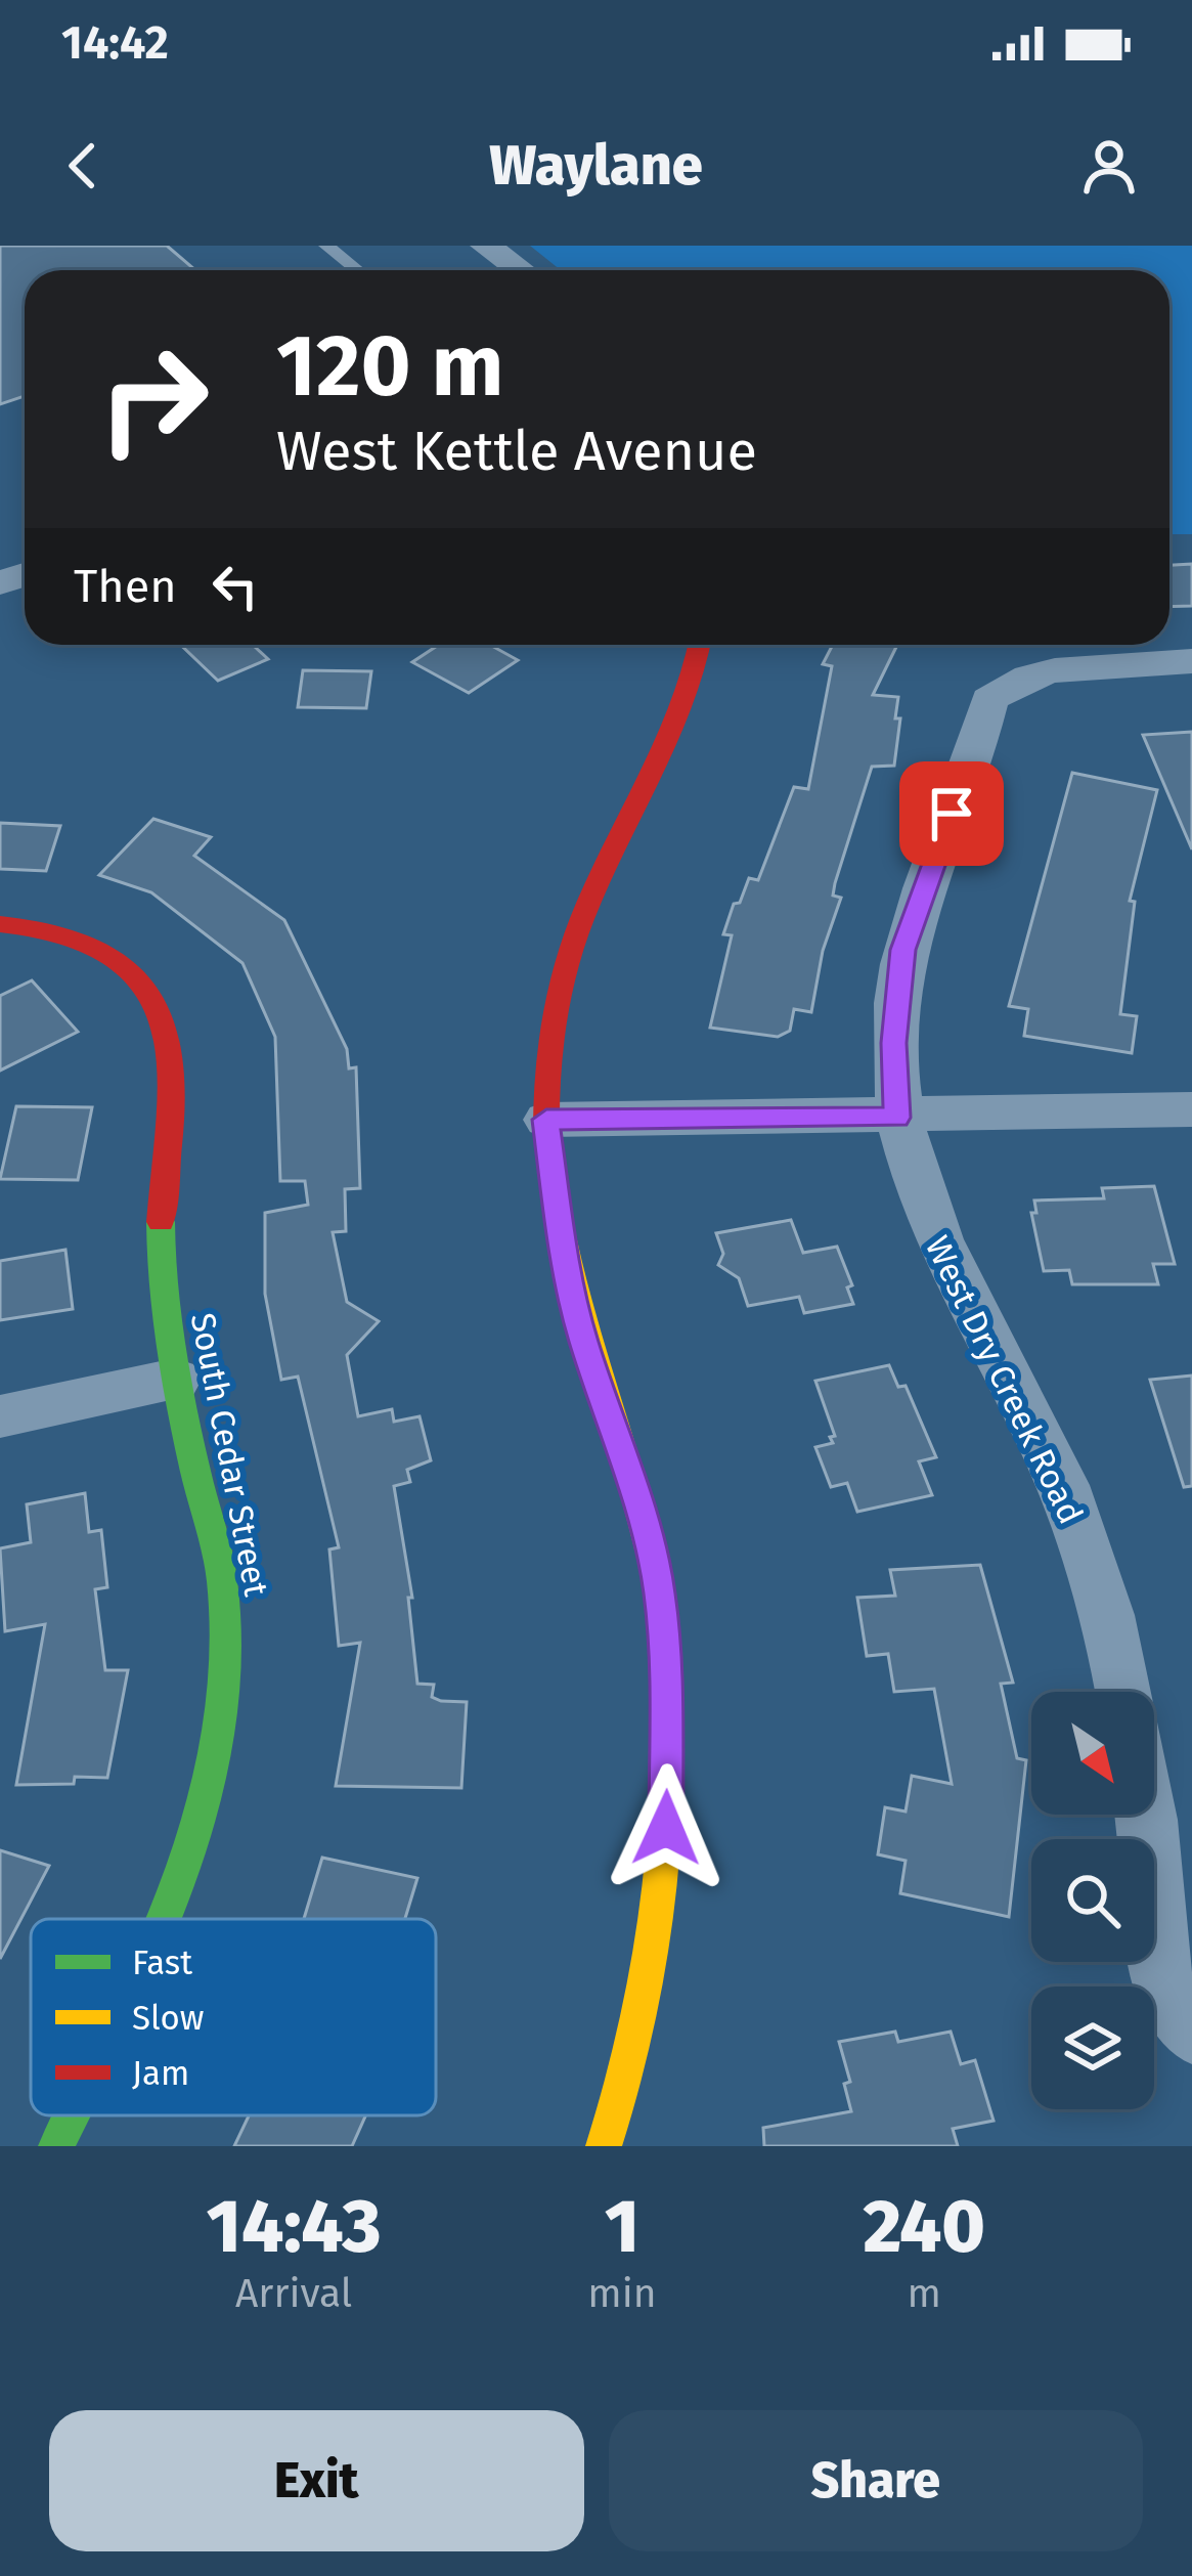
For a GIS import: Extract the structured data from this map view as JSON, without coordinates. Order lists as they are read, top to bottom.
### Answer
{
  "streets": {
    "street": ["West Dry Creek Road", "South Cedar Street"]
  },
  "legend": ["Fast", "Slow", "Jam"],
  "north": "bottom right",
  "page": {
    "status": "14:42",
    "header": "Waylane",
    "turn": ["120 m", "West Kettle Avenue"],
    "then": "Then",
    "eta": [
      "14:43",
      "Arrival",
      "1",
      "min",
      "240",
      "m"
    ],
    "buttons": ["Exit", "Share"]
  }
}
